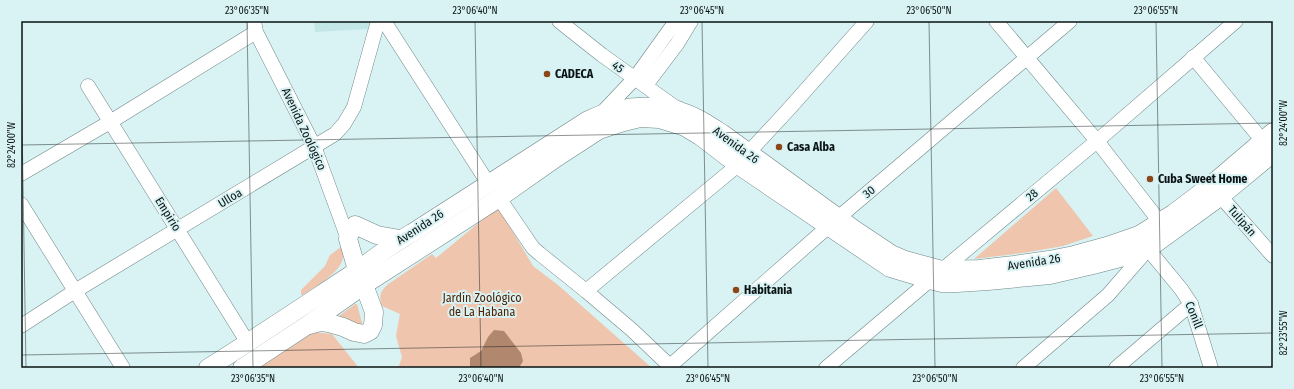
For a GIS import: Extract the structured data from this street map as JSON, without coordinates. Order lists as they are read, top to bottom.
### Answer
{
  "streets": {
    "main road": ["Avenida 26"],
    "street": [
      "45",
      "Avenida Zoológico",
      "30",
      "28",
      "Ulloa",
      "Empirio",
      "Tulipán",
      "Conill"
    ]
  },
  "crossings": [
    ["45", "Avenida 26"],
    ["Avenida Zoológico", "Ulloa"],
    ["Avenida 26", "30"],
    ["Avenida 26", "28"],
    ["Avenida 26", "Empirio"],
    ["Avenida 26", "Tulipán"],
    ["Avenida 26", "Conill"],
    ["Ulloa", "Empirio"]
  ],
  "parks": ["Jardín Zoológico de La Habana"],
  "places": [
    "CADECA",
    "Casa Alba",
    "Cuba Sweet Home",
    "Habitania"
  ],
  "coordinates": [
    "23°06'35\"N",
    "23°06'40\"N",
    "23°06'45\"N",
    "23°06'50\"N",
    "23°06'55\"N",
    "82°24'00\"W",
    "82°23'55\"W"
  ]
}
